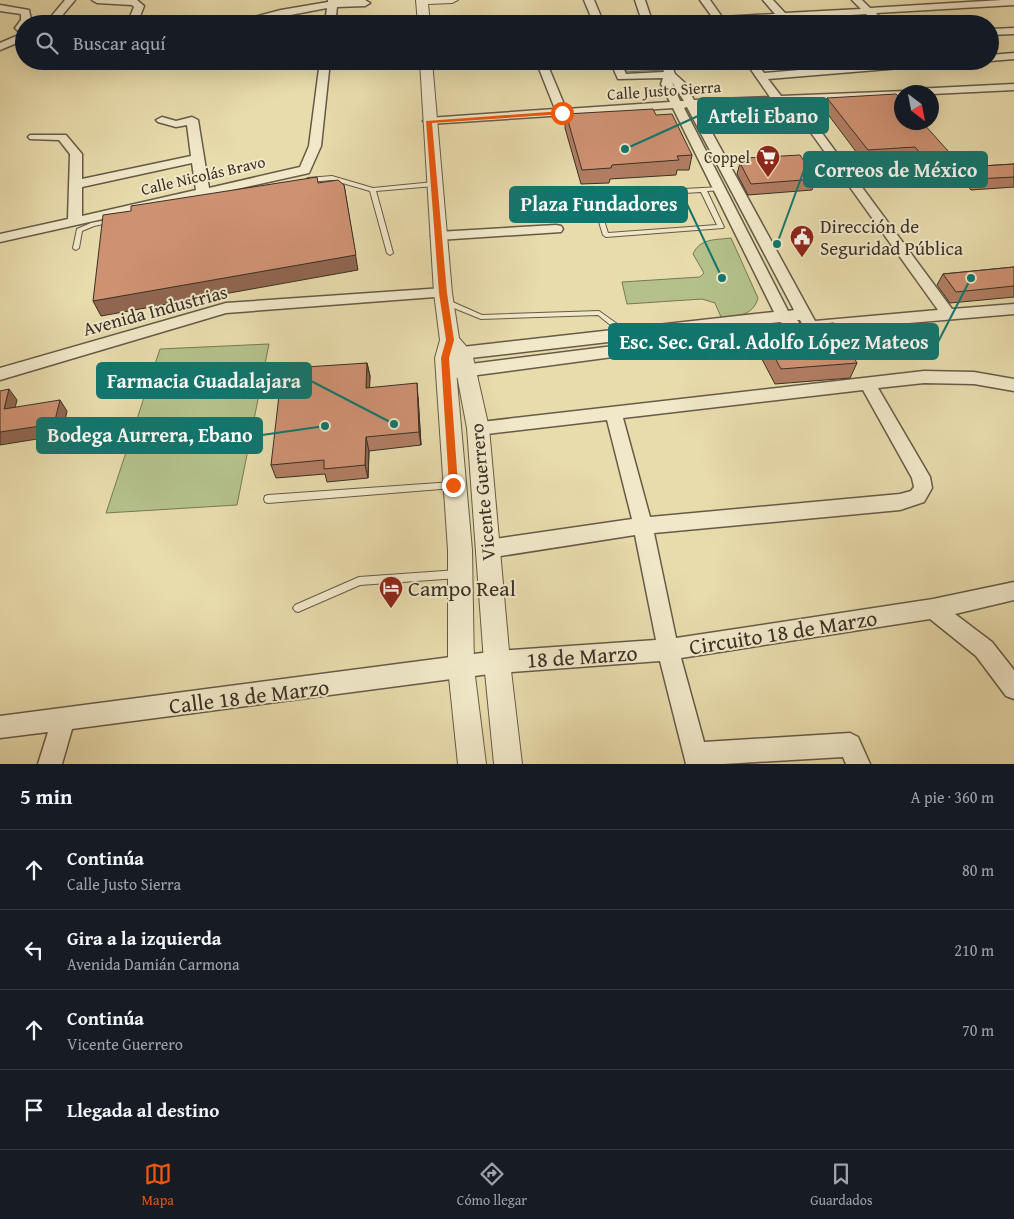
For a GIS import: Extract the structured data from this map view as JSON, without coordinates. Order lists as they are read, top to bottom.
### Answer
{
  "streets": {
    "street": [
      "Calle Justo Sierra",
      "Calle Nicolás Bravo",
      "Avenida Industrias",
      "Vicente Guerrero",
      "Circuito 18 de Marzo",
      "18 de Marzo",
      "Calle 18 de Marzo"
    ]
  },
  "crossings": [
    ["Vicente Guerrero", "18 de Marzo"],
    ["Vicente Guerrero", "Calle 18 de Marzo"],
    ["Circuito 18 de Marzo", "18 de Marzo"],
    ["18 de Marzo", "Calle 18 de Marzo"]
  ],
  "places": {
    "other": [
      "Arteli Ebano",
      "Correos de México",
      "Plaza Fundadores",
      "Esc. Sec. Gral. Adolfo López Mateos",
      "Farmacia Guadalajara",
      "Bodega Aurrera, Ebano"
    ],
    "supermarket": ["Coppel"],
    "public building": ["Dirección de Seguridad Pública"],
    "hotel": ["Campo Real"]
  },
  "north": "bottom right",
  "page": {
    "search": "Buscar aquí",
    "heading": ["5 min", "A pie · 360 m"],
    "list": [
      ["Continúa", "Calle Justo Sierra", "80 m"],
      ["Gira a la izquierda", "Avenida Damián Carmona", "210 m"],
      ["Continúa", "Vicente Guerrero", "70 m"],
      "Llegada al destino"
    ],
    "nav": ["Mapa", "Cómo llegar", "Guardados"]
  }
}
